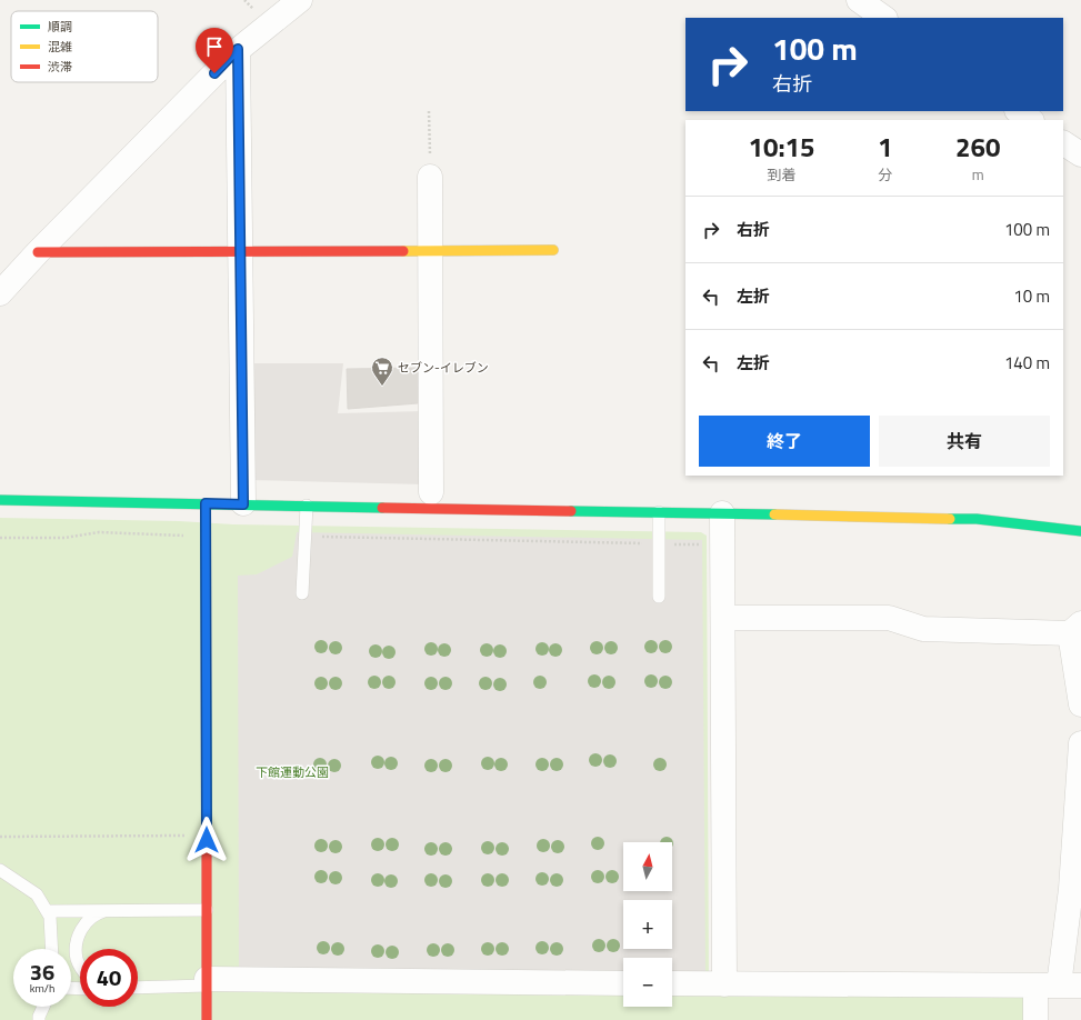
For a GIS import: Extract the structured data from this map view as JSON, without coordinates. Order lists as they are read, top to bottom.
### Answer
{
  "parks": ["下館運動公園"],
  "places": {
    "supermarket": ["セブン-イレブン"]
  },
  "legend": ["順調", "混雑", "渋滞"],
  "north": "top",
  "page": {
    "turn": ["100 m", "右折"],
    "eta": [
      "10:15",
      "到着",
      "1",
      "分",
      "260",
      "m"
    ],
    "list": [
      {
        "name": "右折",
        "value": "100 m"
      },
      {
        "name": "左折",
        "value": "10 m"
      },
      {
        "name": "左折",
        "value": "140 m"
      }
    ],
    "buttons": ["終了", "共有"],
    "map_buttons": ["+", "−"],
    "speed": "36 km/h",
    "limit": "40"
  }
}
